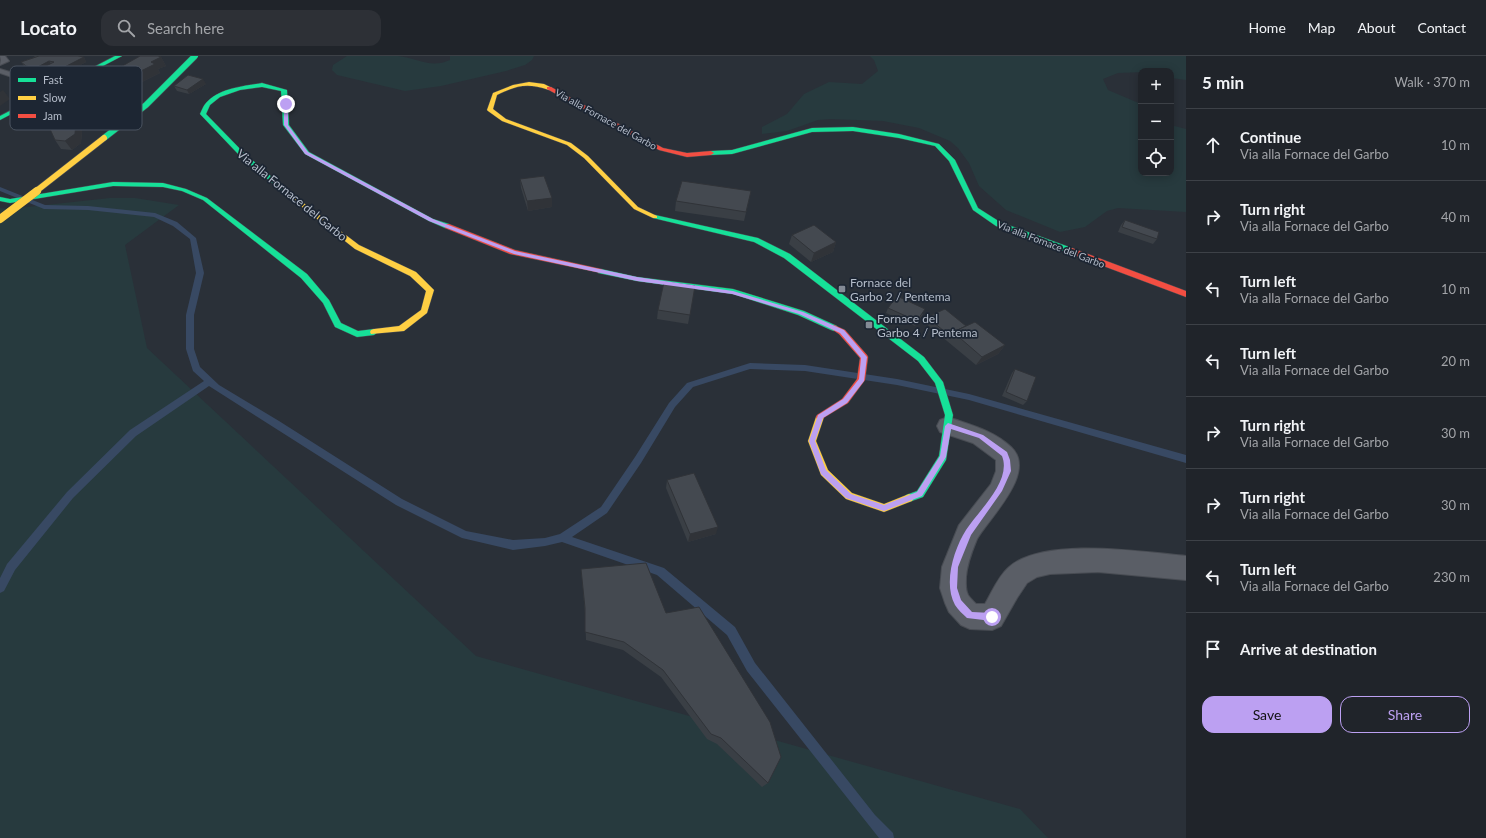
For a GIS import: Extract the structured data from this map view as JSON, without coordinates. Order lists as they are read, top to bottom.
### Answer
{
  "streets": {
    "main road": ["Via alla Fornace del Garbo"]
  },
  "places": {
    "transit": ["Fornace del Garbo 2 / Pentema", "Fornace del Garbo 4 / Pentema"]
  },
  "legend": ["Fast", "Slow", "Jam"],
  "page": {
    "header": "Locato",
    "search": "Search here",
    "nav": [
      "Home",
      "Map",
      "About",
      "Contact"
    ],
    "heading": ["5 min", "Walk · 370 m"],
    "map_buttons": ["+", "−"],
    "list": [
      ["Continue", "Via alla Fornace del Garbo", "10 m"],
      ["Turn right", "Via alla Fornace del Garbo", "40 m"],
      ["Turn left", "Via alla Fornace del Garbo", "10 m"],
      ["Turn left", "Via alla Fornace del Garbo", "20 m"],
      ["Turn right", "Via alla Fornace del Garbo", "30 m"],
      ["Turn right", "Via alla Fornace del Garbo", "30 m"],
      ["Turn left", "Via alla Fornace del Garbo", "230 m"],
      "Arrive at destination"
    ],
    "buttons": ["Save", "Share"]
  }
}
